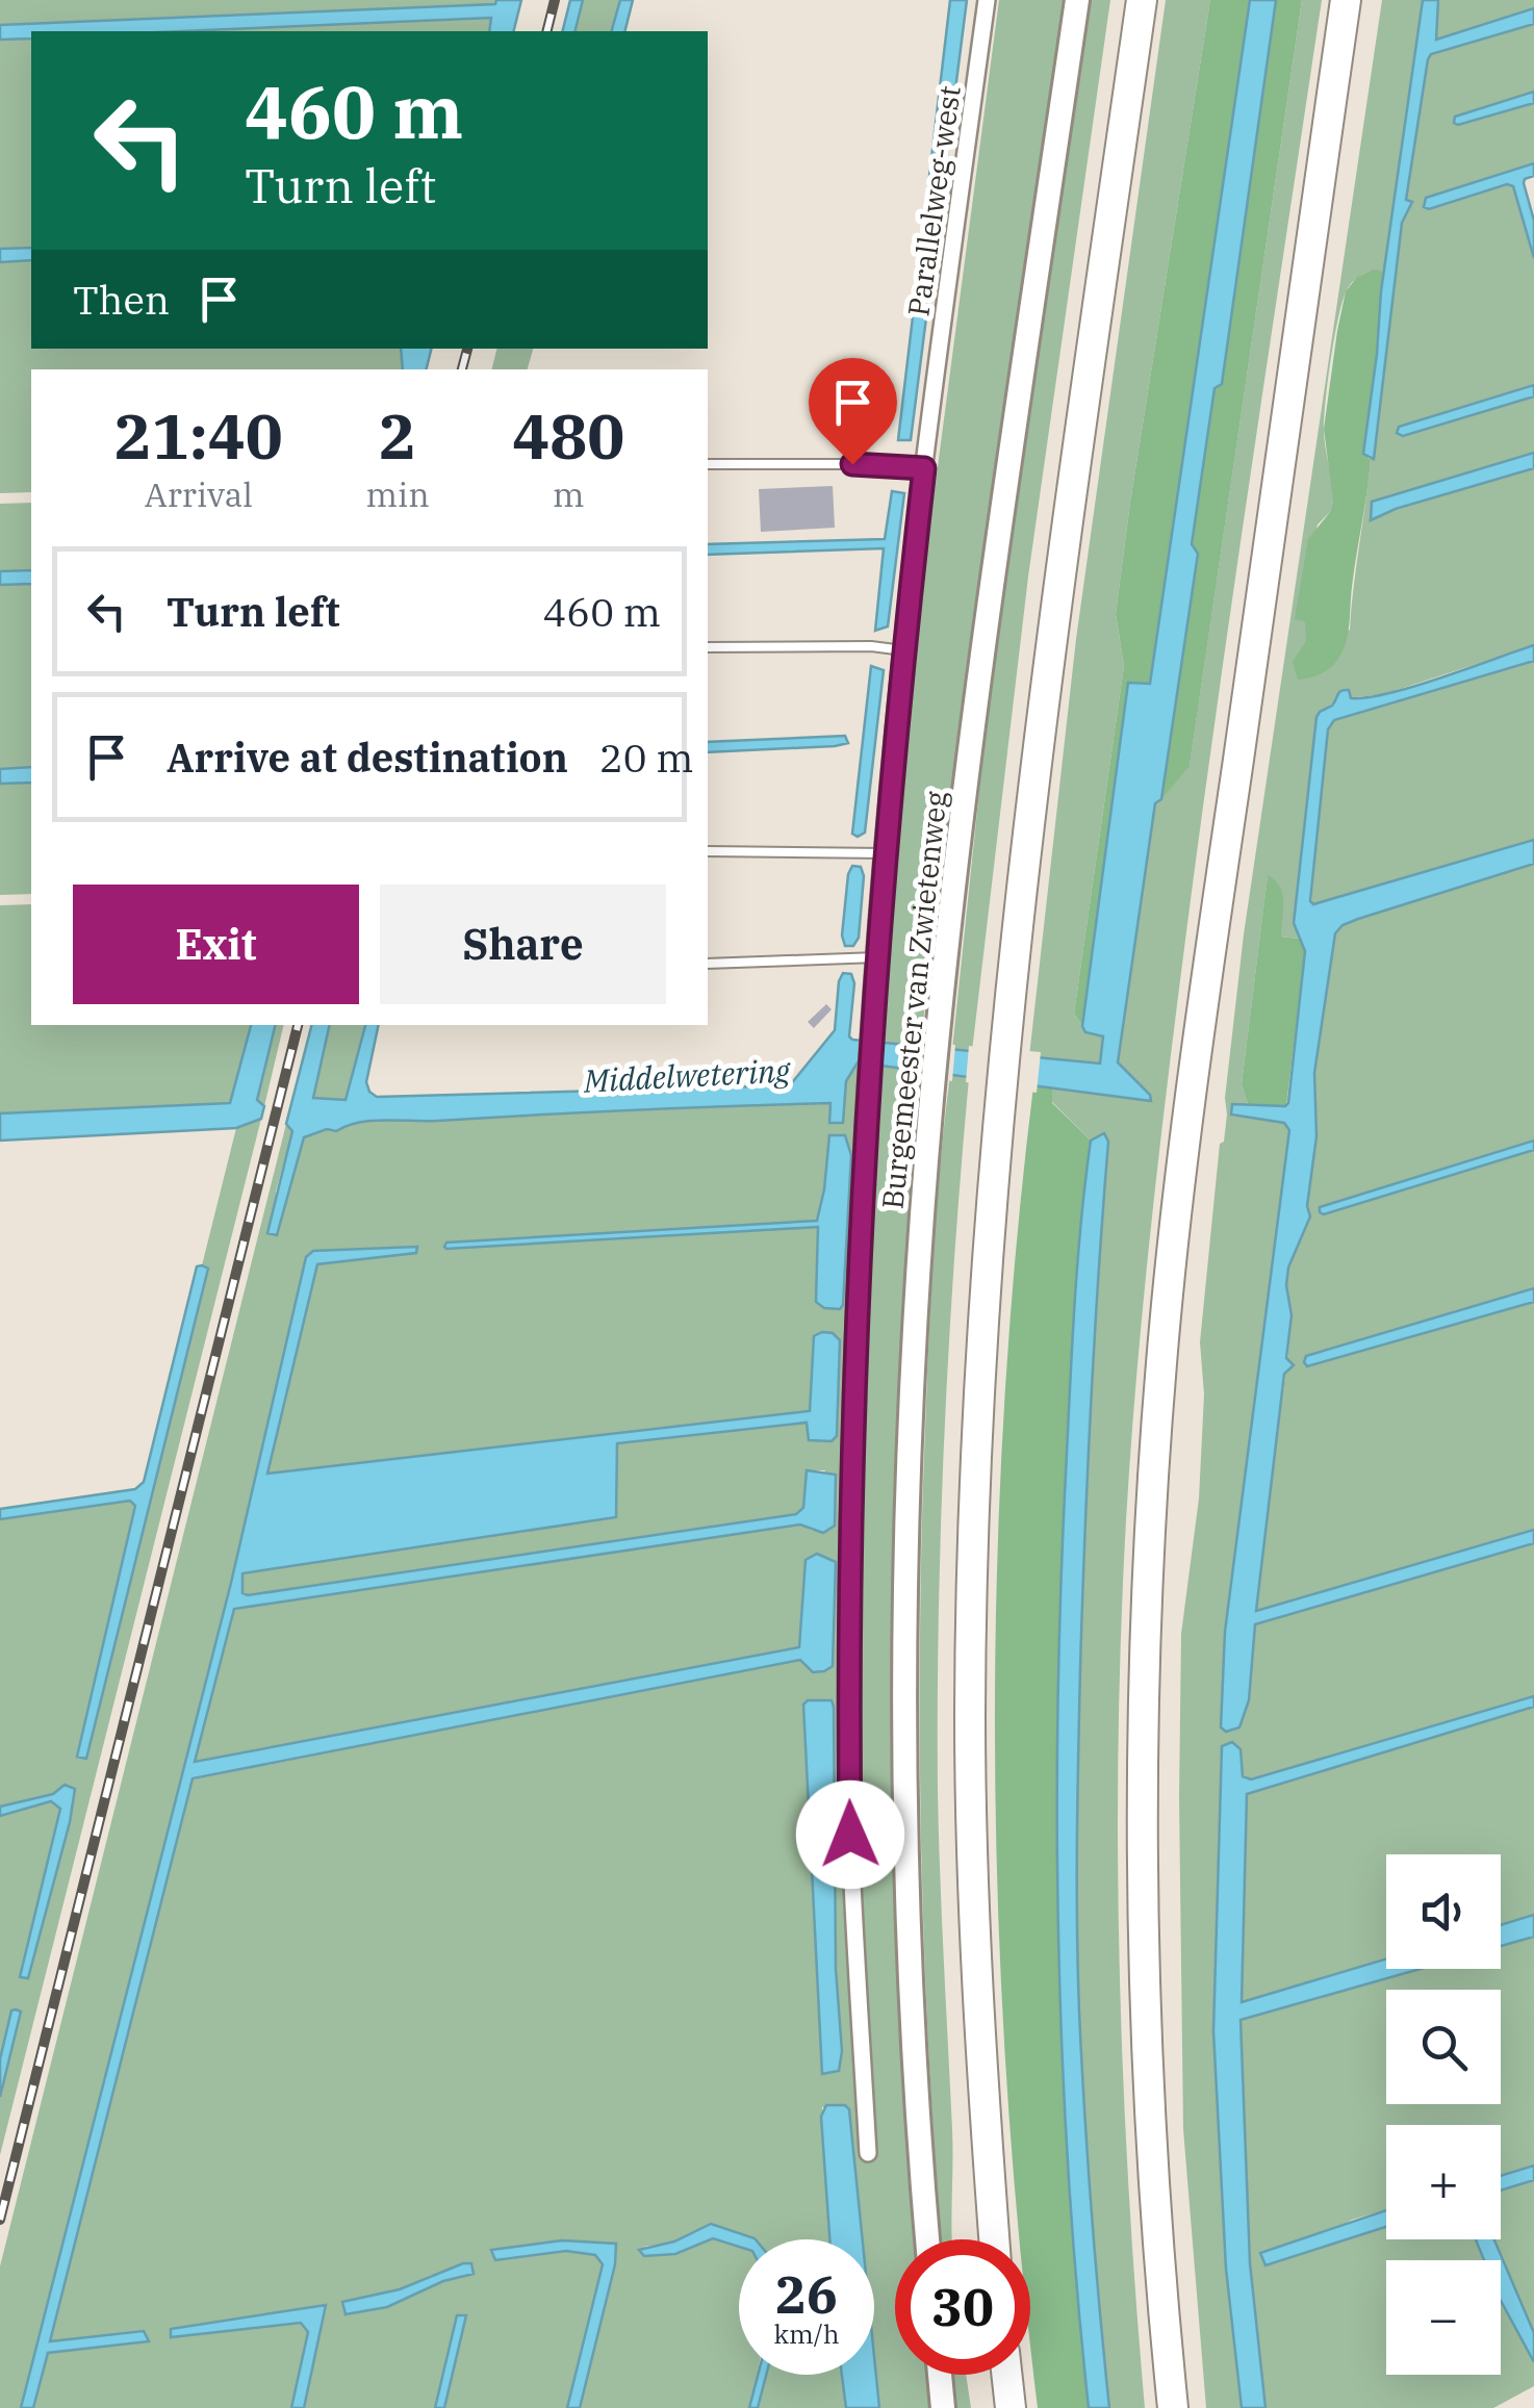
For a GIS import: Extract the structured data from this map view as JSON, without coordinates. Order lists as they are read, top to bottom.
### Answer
{
  "streets": {
    "main road": ["Burgemeester van Zwietenweg"],
    "street": ["Parallelweg-west"]
  },
  "water": ["Middelwetering"],
  "page": {
    "turn": ["460 m", "Turn left"],
    "then": "Then",
    "eta": [
      "21:40",
      "Arrival",
      "2",
      "min",
      "480",
      "m"
    ],
    "list": [
      {
        "name": "Turn left",
        "value": "460 m"
      },
      {
        "name": "Arrive at destination",
        "value": "20 m"
      }
    ],
    "buttons": ["Exit", "Share"],
    "map_buttons": ["+", "−"],
    "speed": "26 km/h",
    "limit": "30"
  }
}
